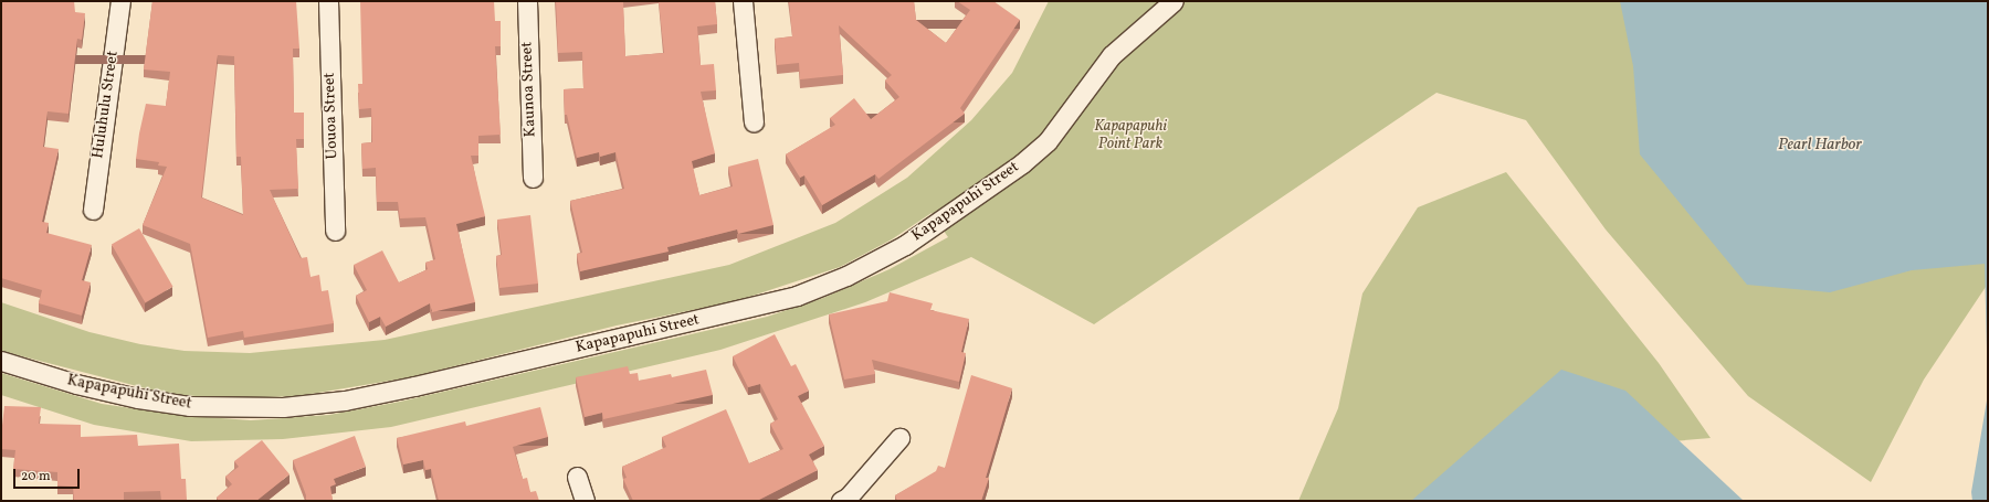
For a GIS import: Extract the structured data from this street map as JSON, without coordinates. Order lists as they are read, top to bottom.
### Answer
{
  "streets": {
    "street": [
      "Kaunoa Street",
      "Huluhulu Street",
      "Uouoa Street",
      "Kapapapuhi Street"
    ]
  },
  "water": ["Pearl Harbor"],
  "parks": ["Kapapapuhi Point Park"],
  "scale_bar": "20 m"
}
